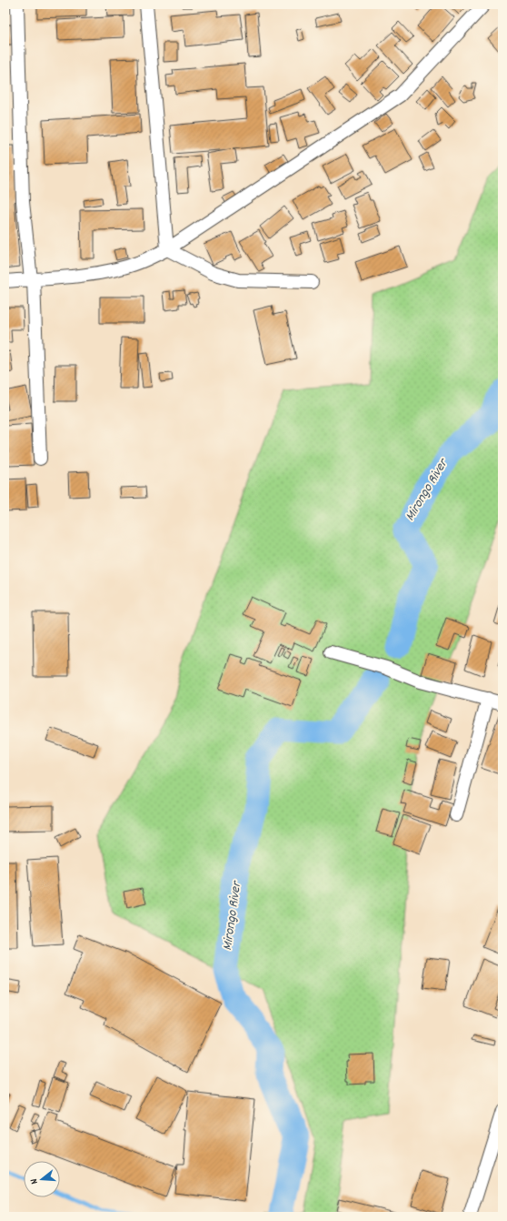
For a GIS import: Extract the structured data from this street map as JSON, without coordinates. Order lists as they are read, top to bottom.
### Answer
{
  "water": ["Mirongo River"],
  "north": "left"
}
